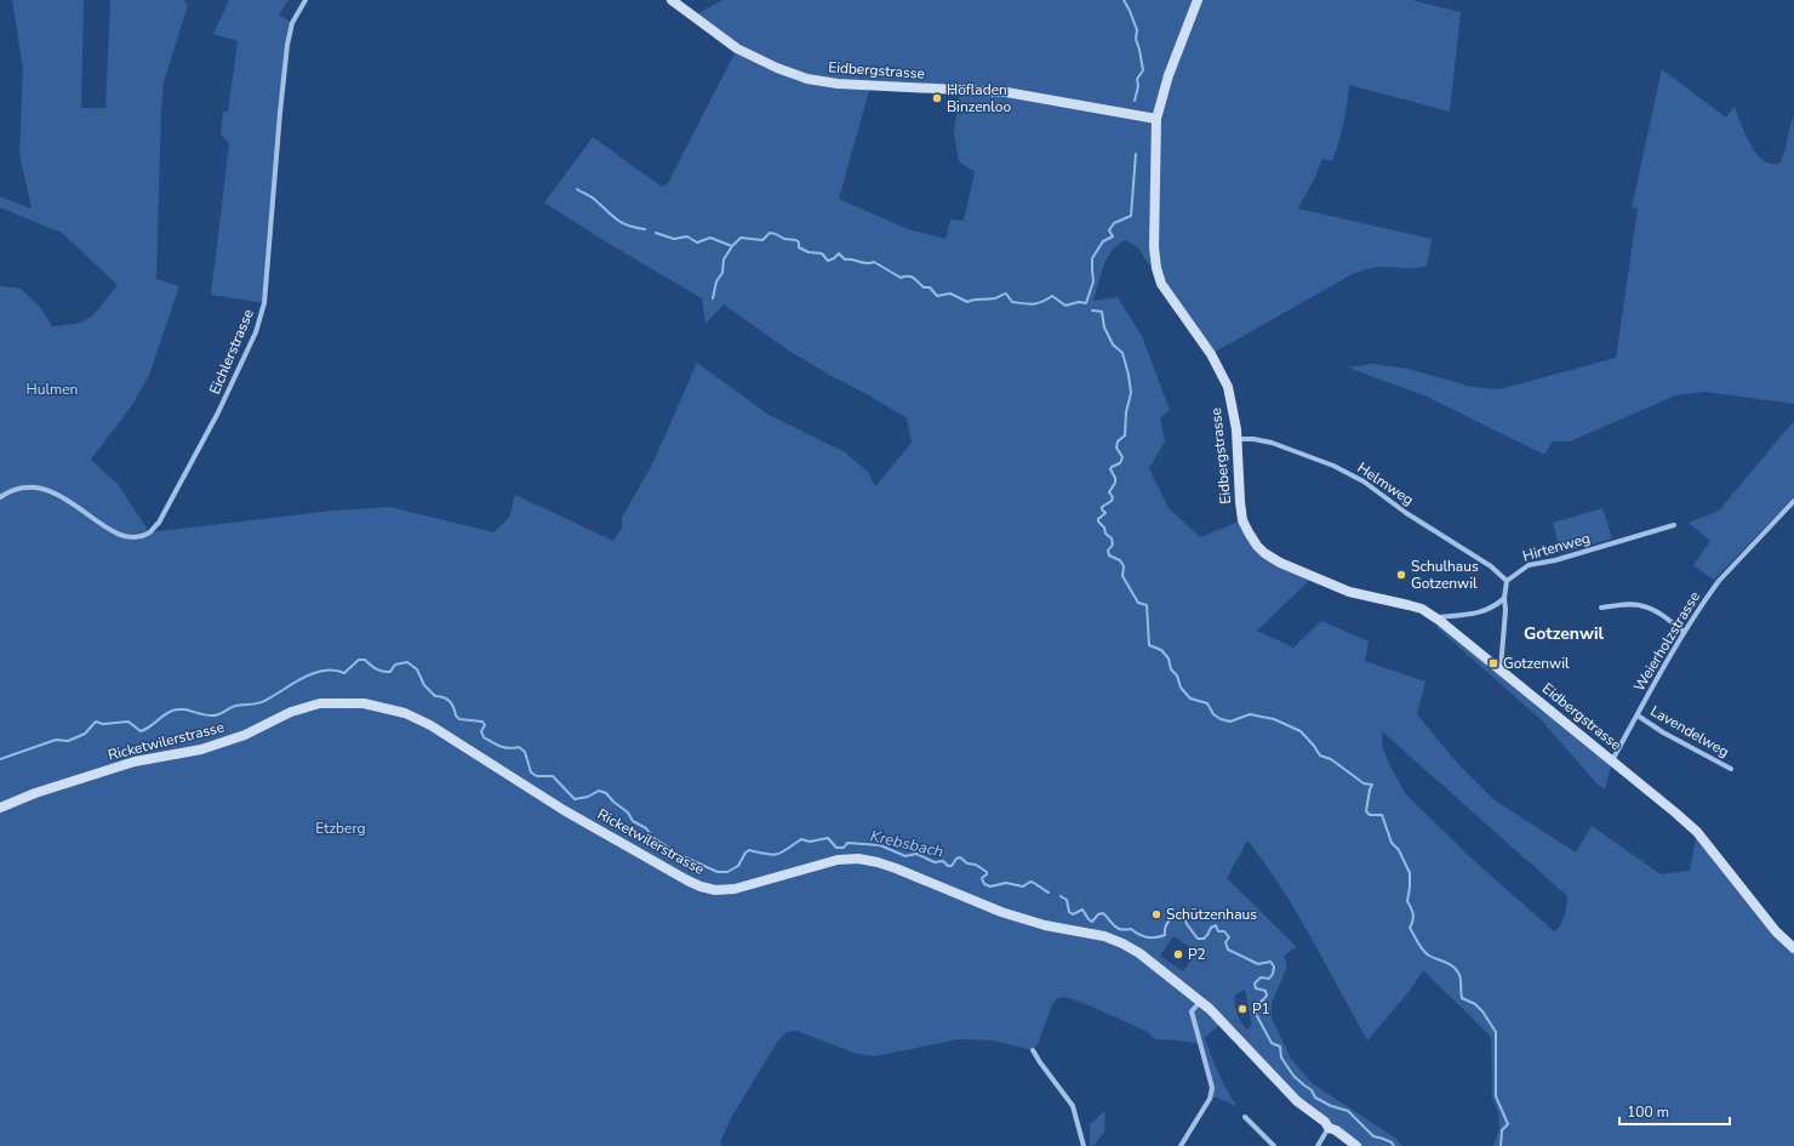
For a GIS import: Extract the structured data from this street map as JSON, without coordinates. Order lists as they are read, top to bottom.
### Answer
{
  "streets": {
    "street": [
      "Eidbergstrasse",
      "Eichlerstrasse",
      "Helmweg",
      "Hirtenweg",
      "Weierholzstrasse",
      "Lavendelweg",
      "Ricketwilerstrasse"
    ]
  },
  "crossings": [
    ["Eidbergstrasse", "Helmweg"],
    ["Eidbergstrasse", "Weierholzstrasse"],
    ["Helmweg", "Hirtenweg"],
    ["Weierholzstrasse", "Lavendelweg"]
  ],
  "districts": ["Gotzenwil"],
  "water": ["Krebsbach"],
  "parks": ["Hulmen", "Etzberg"],
  "places": {
    "other": [
      "Hofladen Binzenloo",
      "Schulhaus Gotzenwil",
      "Schützenhaus",
      "P2",
      "P1"
    ],
    "transit": ["Gotzenwil"]
  },
  "scale_bar": "100 m"
}
